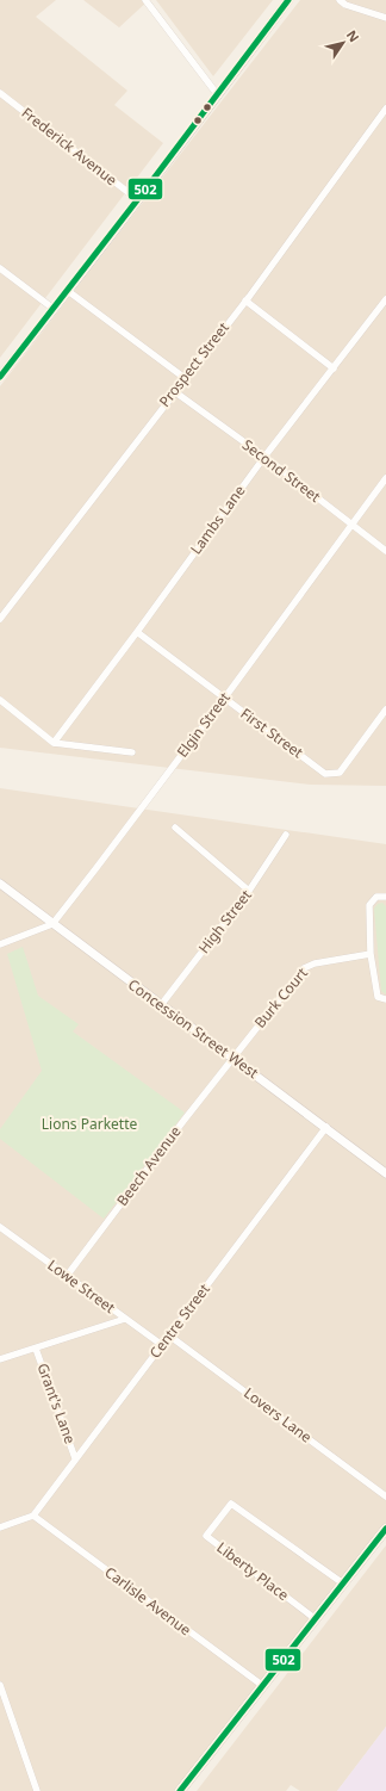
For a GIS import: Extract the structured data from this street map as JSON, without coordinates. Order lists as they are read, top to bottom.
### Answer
{
  "streets": {
    "street": [
      "Frederick Avenue",
      "Prospect Street",
      "Second Street",
      "Lambs Lane",
      "Elgin Street",
      "First Street",
      "High Street",
      "Burk Court",
      "Concession Street West",
      "Beech Avenue",
      "Lowe Street",
      "Centre Street",
      "Grant's Lane",
      "Lovers Lane",
      "Liberty Place",
      "Carlisle Avenue"
    ]
  },
  "crossings": [
    ["Prospect Street", "Second Street"],
    ["Second Street", "Lambs Lane"],
    ["Second Street", "Elgin Street"],
    ["Lambs Lane", "First Street"],
    ["Elgin Street", "First Street"],
    ["Elgin Street", "Concession Street West"],
    ["High Street", "Concession Street West"],
    ["Burk Court", "Concession Street West"],
    ["Burk Court", "Beech Avenue"],
    ["Concession Street West", "Beech Avenue"],
    ["Concession Street West", "Centre Street"],
    ["Beech Avenue", "Lowe Street"],
    ["Lowe Street", "Centre Street"],
    ["Centre Street", "Grant's Lane"],
    ["Centre Street", "Lovers Lane"],
    ["Centre Street", "Carlisle Avenue"]
  ],
  "parks": ["Lions Parkette"],
  "lines": ["transit line 502"],
  "north": "top right"
}
